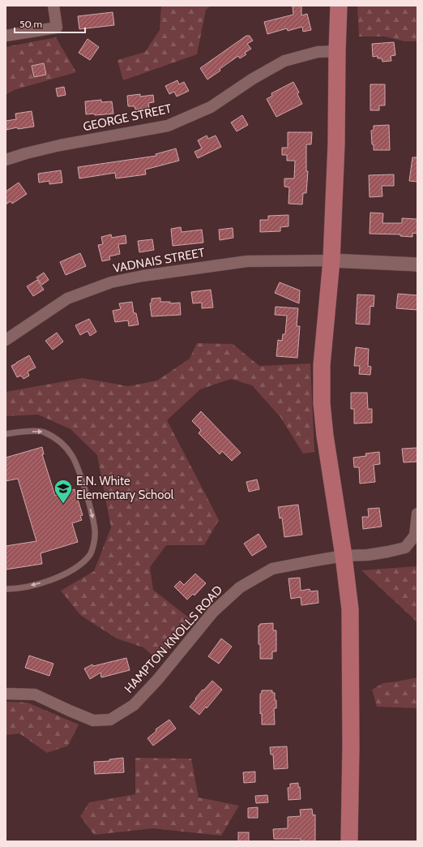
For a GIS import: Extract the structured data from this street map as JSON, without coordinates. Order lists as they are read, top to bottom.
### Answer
{
  "streets": {
    "street": ["GEORGE STREET", "VADNAIS STREET", "HAMPTON KNOLLS ROAD"]
  },
  "places": {
    "school or university": ["E.N. White Elementary School"]
  },
  "scale_bar": "50 m"
}
